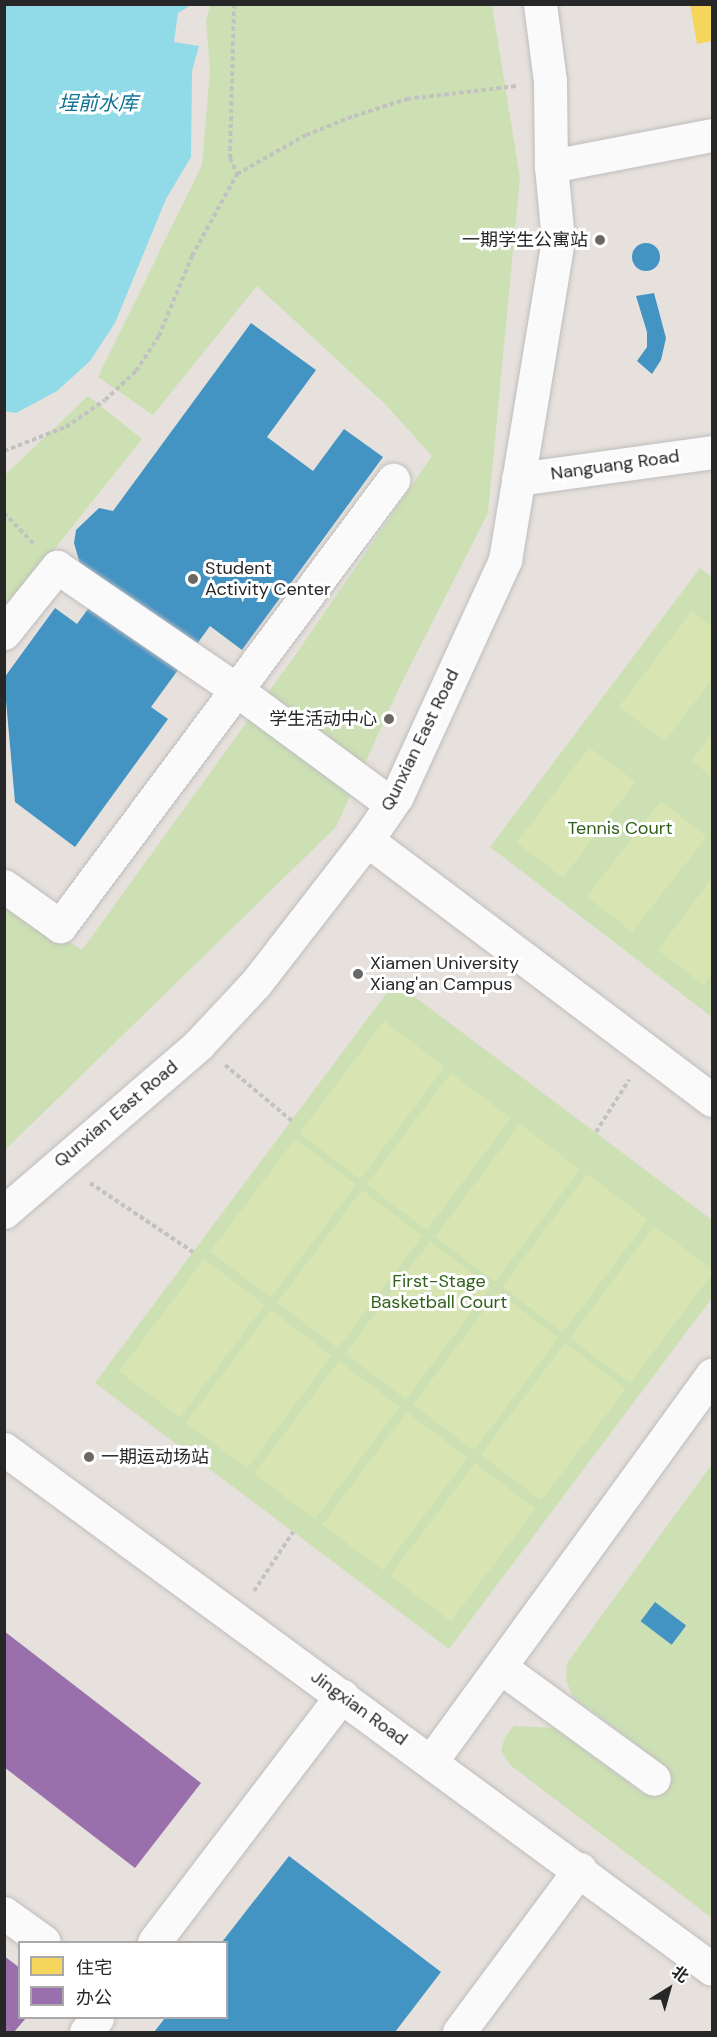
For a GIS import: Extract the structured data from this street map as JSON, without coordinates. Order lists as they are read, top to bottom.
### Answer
{
  "streets": {
    "street": ["Nanguang Road", "Qunxian East Road", "Jingxian Road"]
  },
  "crossings": [
    ["Nanguang Road", "Qunxian East Road"]
  ],
  "water": ["埕前水库"],
  "parks": ["Tennis Court", "First-Stage Basketball Court"],
  "places": [
    "一期学生公寓站",
    "Student Activity Center",
    "学生活动中心",
    "Xiamen University Xiang'an Campus",
    "一期运动场站"
  ],
  "legend": ["住宅", "办公"],
  "north": "top right"
}
